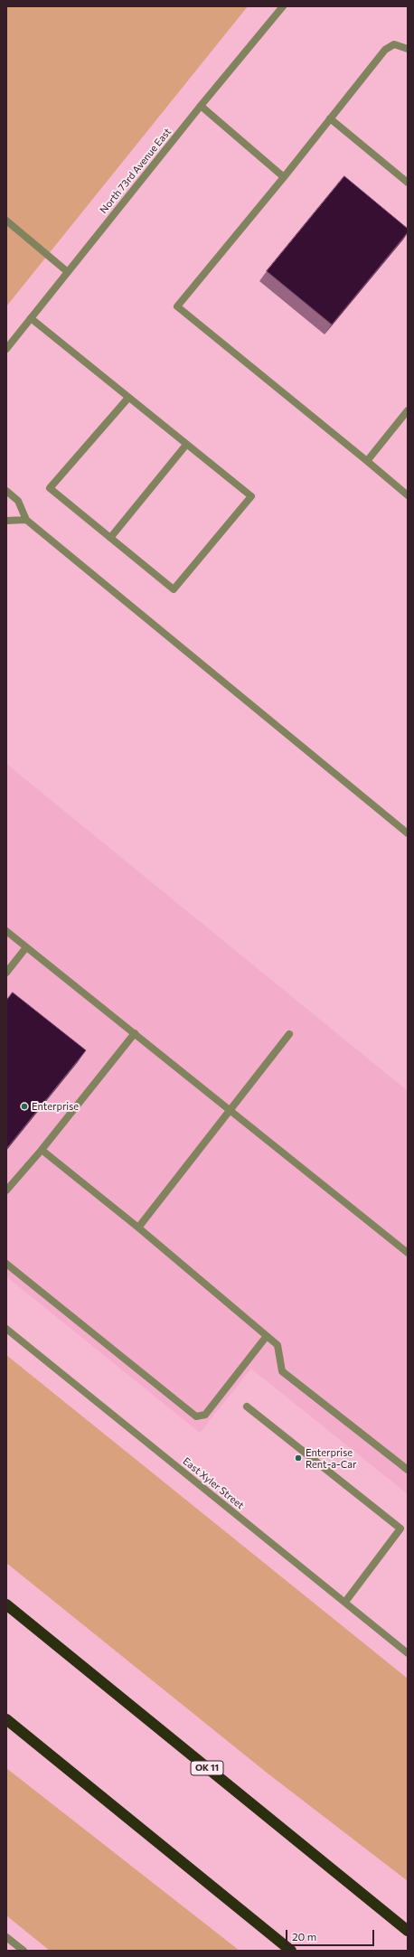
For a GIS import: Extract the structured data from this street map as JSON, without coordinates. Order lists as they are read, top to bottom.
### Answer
{
  "streets": {
    "highway": ["OK 11"],
    "street": ["North 73rd Avenue East", "East Xyler Street"]
  },
  "places": ["Enterprise", "Enterprise Rent-a-Car"],
  "scale_bar": "20 m"
}
